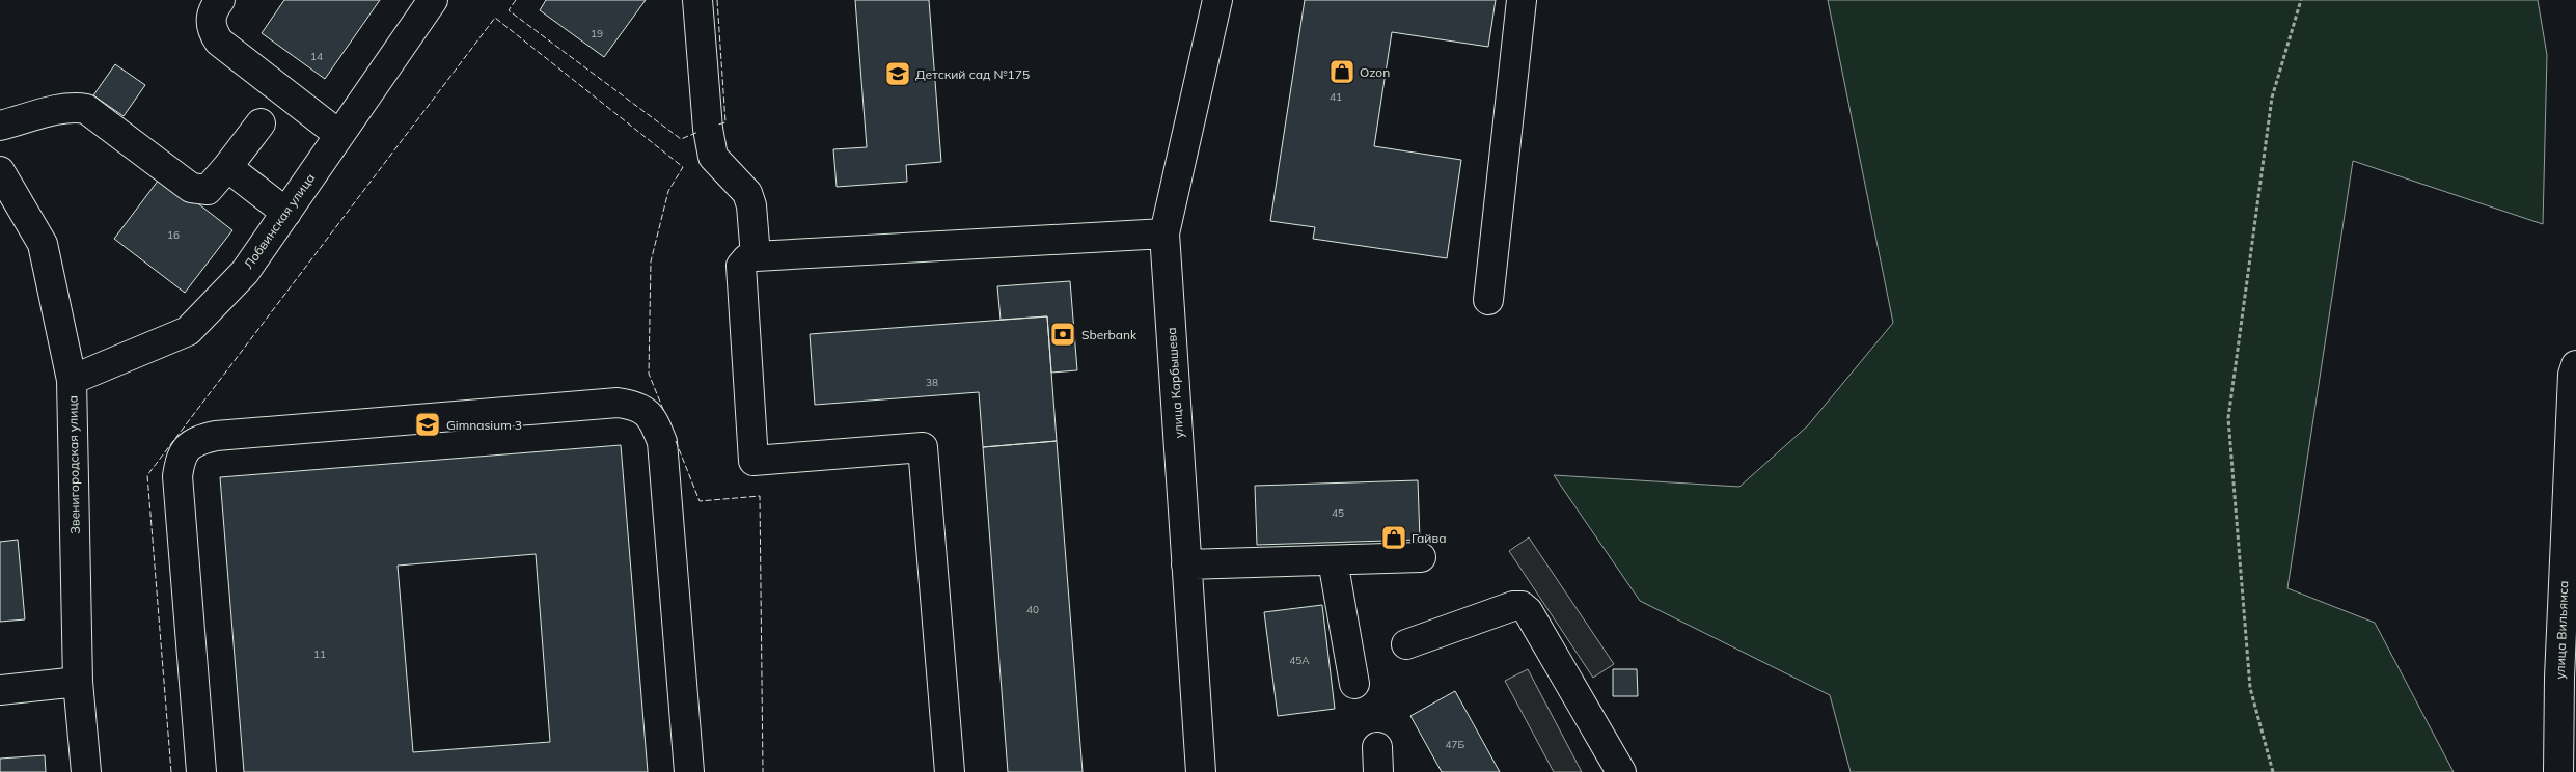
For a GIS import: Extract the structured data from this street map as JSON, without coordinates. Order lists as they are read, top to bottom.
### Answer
{
  "streets": {
    "street": [
      "Лобвинская улица",
      "улица Карбышева",
      "Звенигородская улица",
      "улица Вильямса"
    ]
  },
  "crossings": [
    ["Лобвинская улица", "Звенигородская улица"]
  ],
  "places": {
    "shop": ["Ozon", "Гайва"],
    "school or university": ["Детский сад №175", "Gimnasium 3"],
    "bank": ["Sberbank"]
  },
  "house_numbers": [
    "19",
    "14",
    "41",
    "16",
    "38",
    "45",
    "40",
    "11",
    "45А",
    "47Б"
  ]
}
